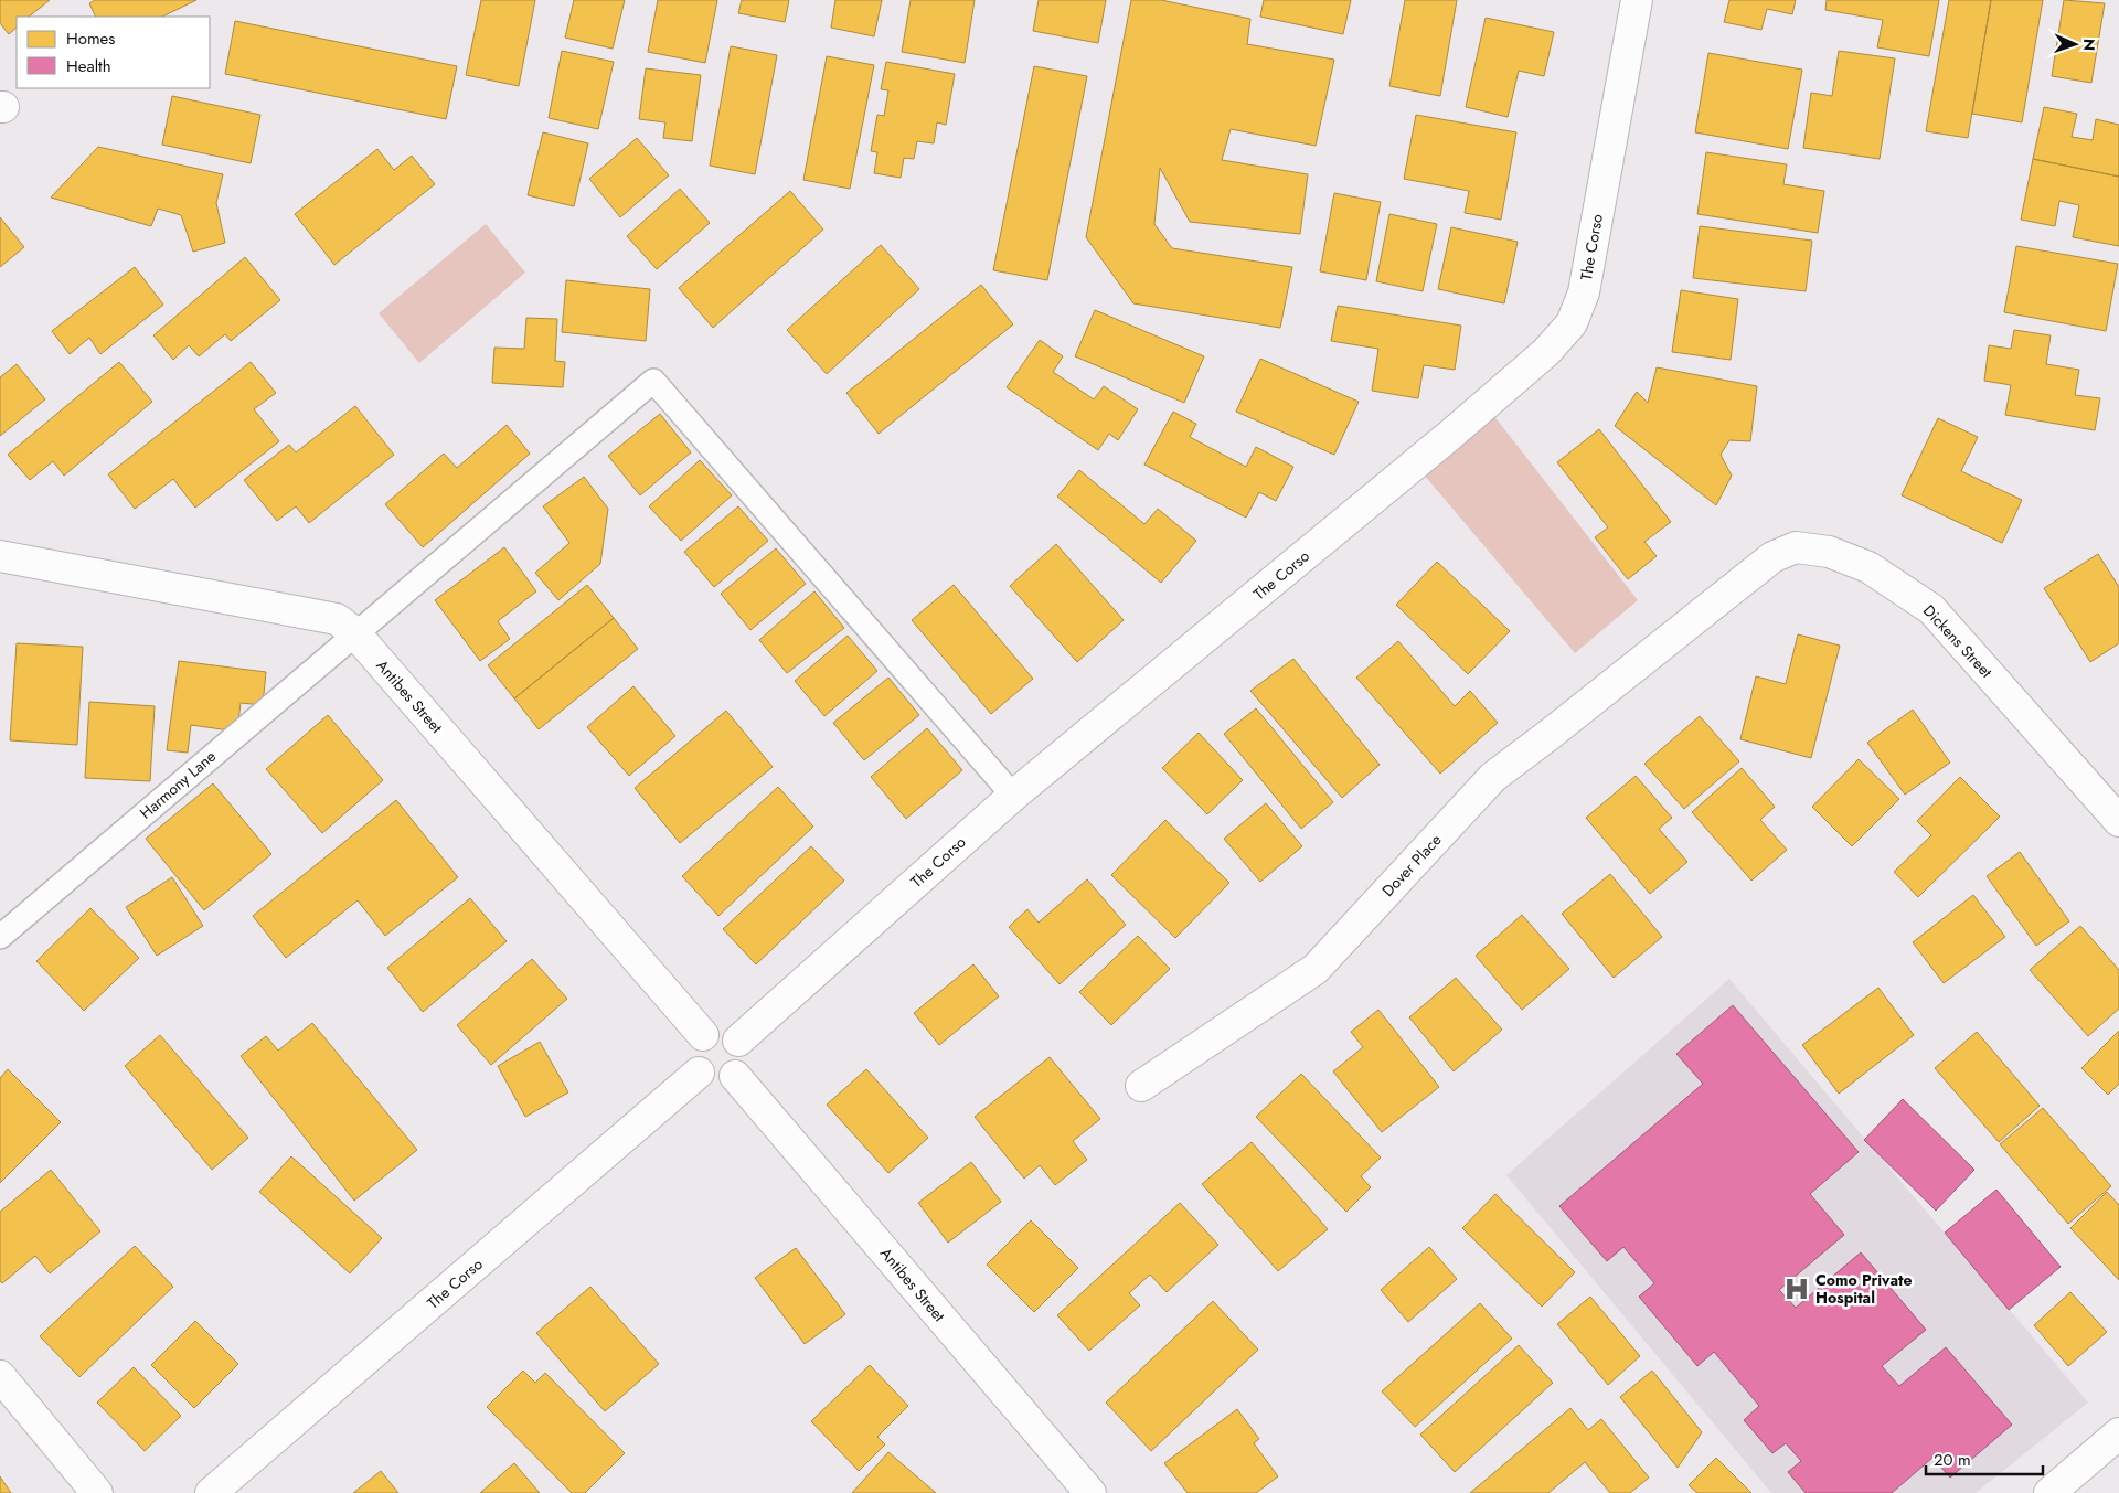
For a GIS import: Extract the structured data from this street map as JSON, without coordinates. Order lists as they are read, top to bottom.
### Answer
{
  "streets": {
    "street": [
      "The Corso",
      "Dickens Street",
      "Antibes Street",
      "Dover Place"
    ],
    "lane": ["Harmony Lane"]
  },
  "crossings": [
    ["The Corso", "Antibes Street"],
    ["The Corso", "Harmony Lane"],
    ["Dickens Street", "Dover Place"],
    ["Antibes Street", "Harmony Lane"]
  ],
  "places": {
    "hospital": ["Como Private Hospital"]
  },
  "legend": ["Homes", "Health"],
  "scale_bar": "20 m",
  "north": "right"
}
